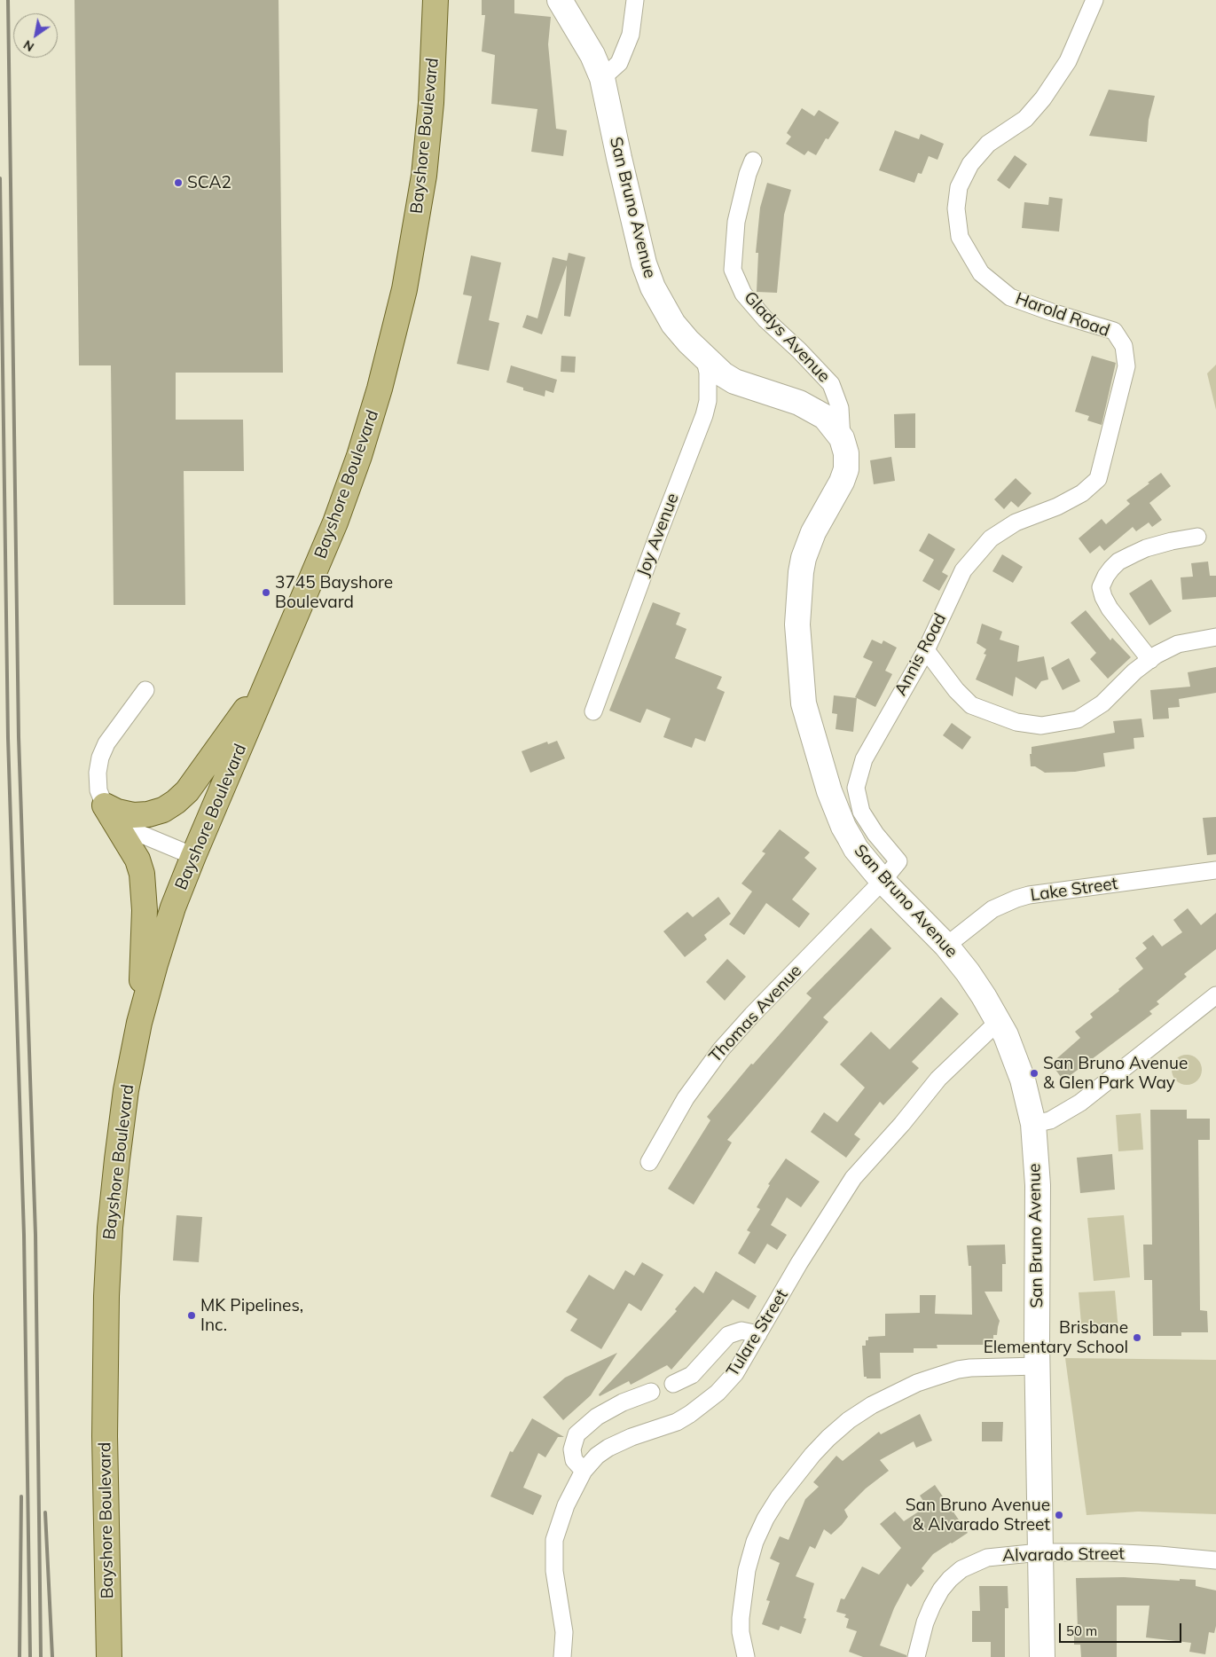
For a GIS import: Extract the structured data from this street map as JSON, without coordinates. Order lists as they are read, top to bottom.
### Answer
{
  "streets": {
    "main road": ["Bayshore Boulevard"],
    "street": [
      "San Bruno Avenue",
      "Harold Road",
      "Gladys Avenue",
      "Joy Avenue",
      "Annis Road",
      "Lake Street",
      "Thomas Avenue",
      "Tulare Street",
      "Alvarado Street"
    ]
  },
  "crossings": [
    ["San Bruno Avenue", "Gladys Avenue"],
    ["San Bruno Avenue", "Joy Avenue"],
    ["San Bruno Avenue", "Annis Road"],
    ["San Bruno Avenue", "Lake Street"],
    ["San Bruno Avenue", "Thomas Avenue"],
    ["San Bruno Avenue", "Tulare Street"],
    ["San Bruno Avenue", "Alvarado Street"],
    ["Harold Road", "Annis Road"],
    ["Annis Road", "Thomas Avenue"]
  ],
  "places": [
    "SCA2",
    "3745 Bayshore Boulevard",
    "San Bruno Avenue & Glen Park Way",
    "MK Pipelines, Inc.",
    "Brisbane Elementary School",
    "San Bruno Avenue & Alvarado Street"
  ],
  "scale_bar": "50 m",
  "north": "bottom left"
}
